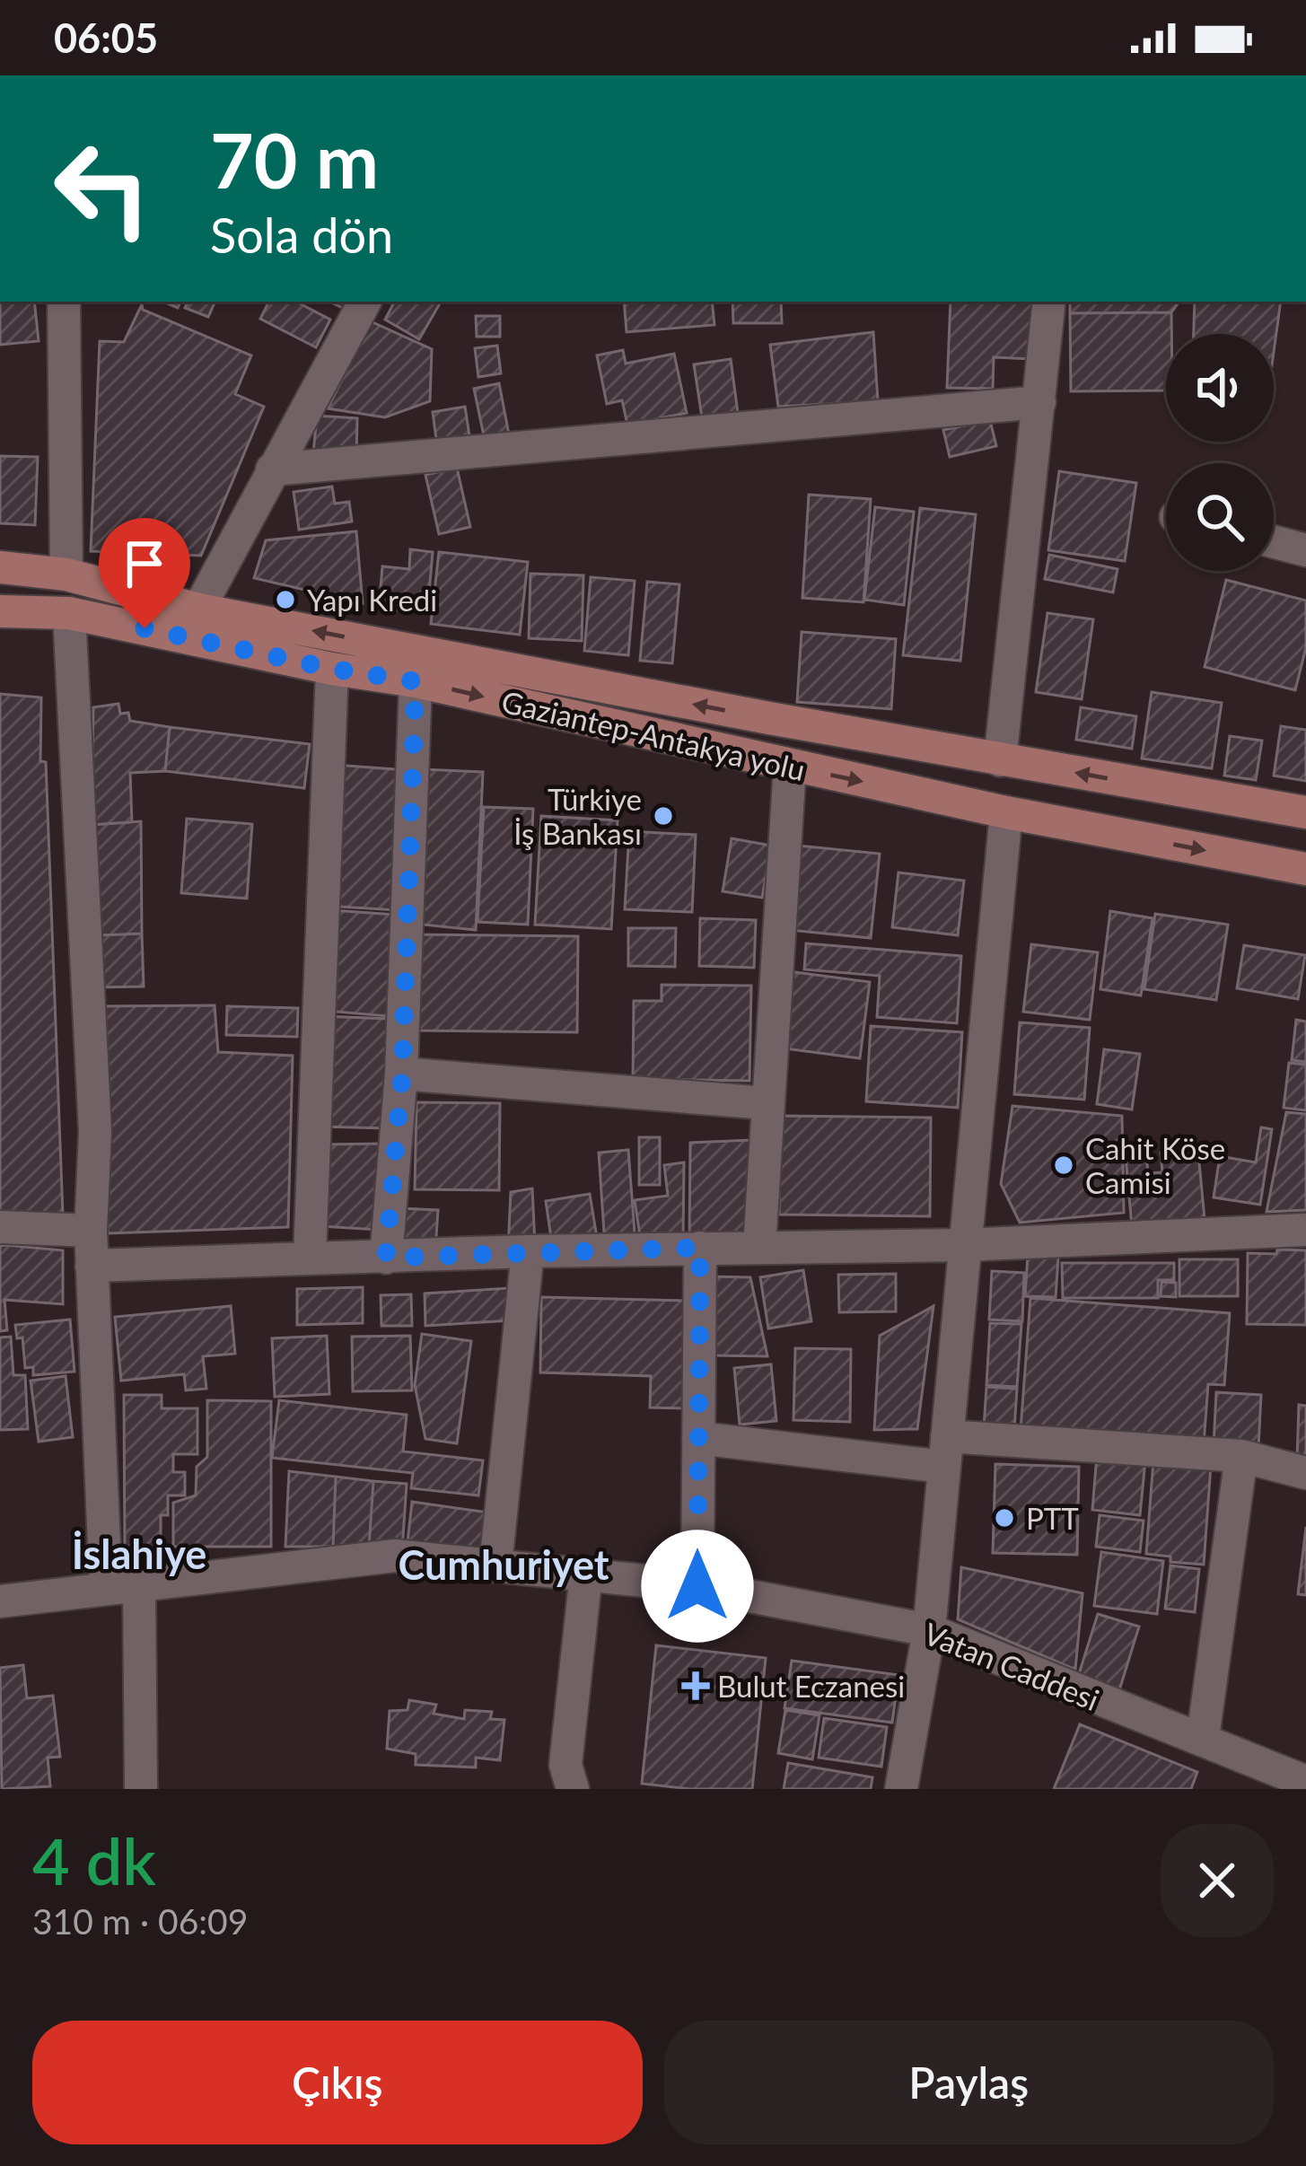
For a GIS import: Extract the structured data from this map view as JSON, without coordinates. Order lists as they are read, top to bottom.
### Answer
{
  "streets": {
    "main road": ["Gaziantep-Antakya yolu"],
    "street": ["Vatan Caddesi"]
  },
  "districts": ["İslahiye", "Cumhuriyet"],
  "places": {
    "other": [
      "Yapı Kredi",
      "Türkiye İş Bankası",
      "Cahit Köse Camisi",
      "PTT"
    ],
    "health": ["Bulut Eczanesi"]
  },
  "page": {
    "status": "06:05",
    "turn": ["70 m", "Sola dön"],
    "heading": ["4 dk", "310 m · 06:09"],
    "buttons": ["Çıkış", "Paylaş"]
  }
}
